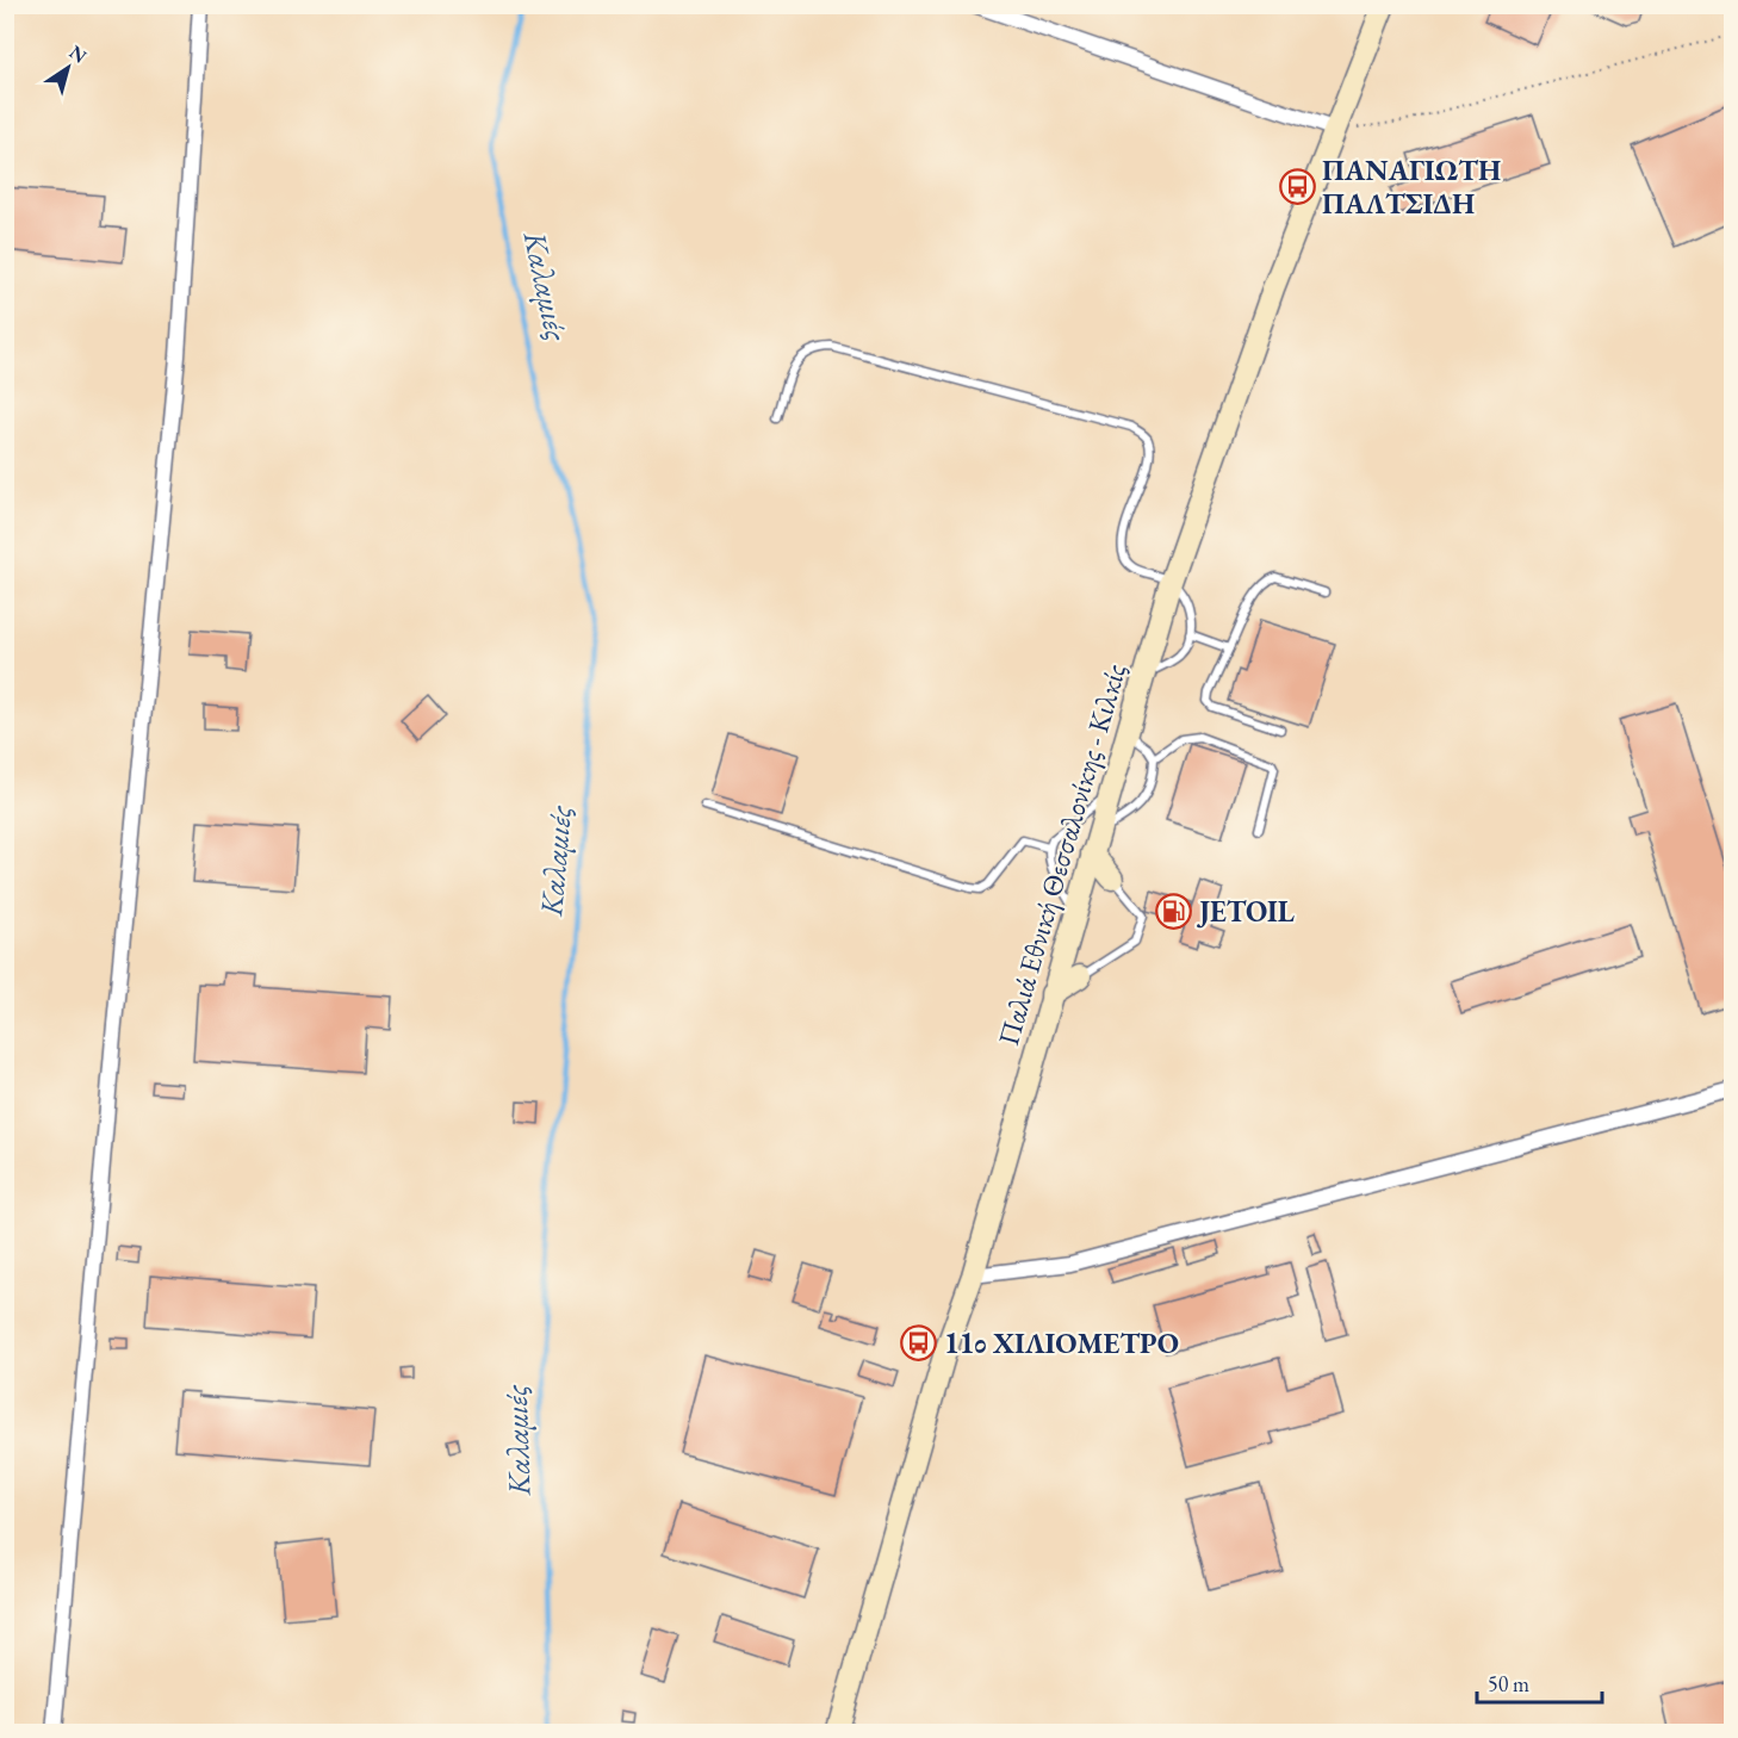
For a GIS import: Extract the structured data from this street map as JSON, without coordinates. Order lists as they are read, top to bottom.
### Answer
{
  "streets": {
    "main road": ["Παλιά Εθνική Θεσσαλονίκης - Κιλκίς"]
  },
  "water": ["Καλαμιές"],
  "places": {
    "bus stop": ["ΠΑΝΑΓΙΩΤΗ ΠΑΛΤΣΙΔΗ", "11ο ΧΙΛΙΟΜΕΤΡΟ"],
    "fuel station": ["JETOIL"]
  },
  "scale_bar": "50 m",
  "north": "top right"
}
